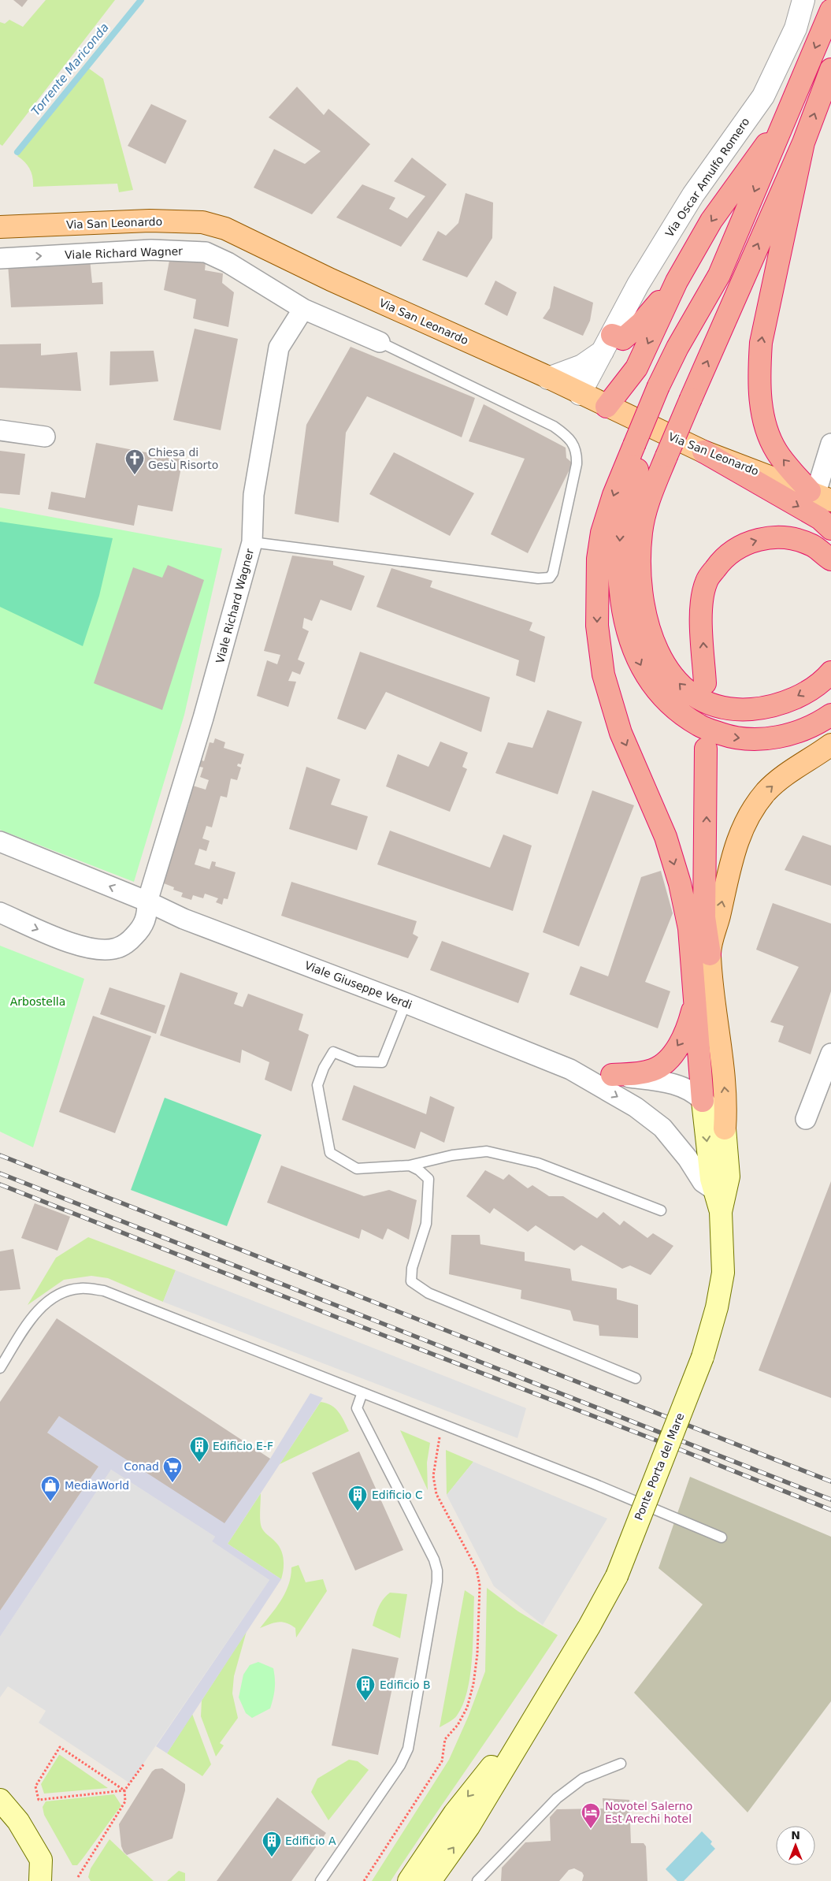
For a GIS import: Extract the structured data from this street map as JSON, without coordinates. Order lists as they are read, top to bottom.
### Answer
{
  "streets": {
    "main road": ["Via San Leonardo", "Ponte Porta del Mare"],
    "street": ["Via Oscar Amulfo Romero", "Viale Richard Wagner", "Viale Giuseppe Verdi"]
  },
  "crossings": [
    ["Via Oscar Amulfo Romero", "Via San Leonardo"],
    ["Viale Richard Wagner", "Viale Giuseppe Verdi"]
  ],
  "water": ["Torrente Mariconda"],
  "parks": ["Arbostella"],
  "places": {
    "church": ["Chiesa di Gesù Risorto"],
    "building": [
      "Edificio E-F",
      "Edificio C",
      "Edificio B",
      "Edificio A"
    ],
    "supermarket": ["Conad"],
    "shop": ["MediaWorld"],
    "hotel": ["Novotel Salerno Est Arechi hotel"]
  },
  "north": "top"
}
